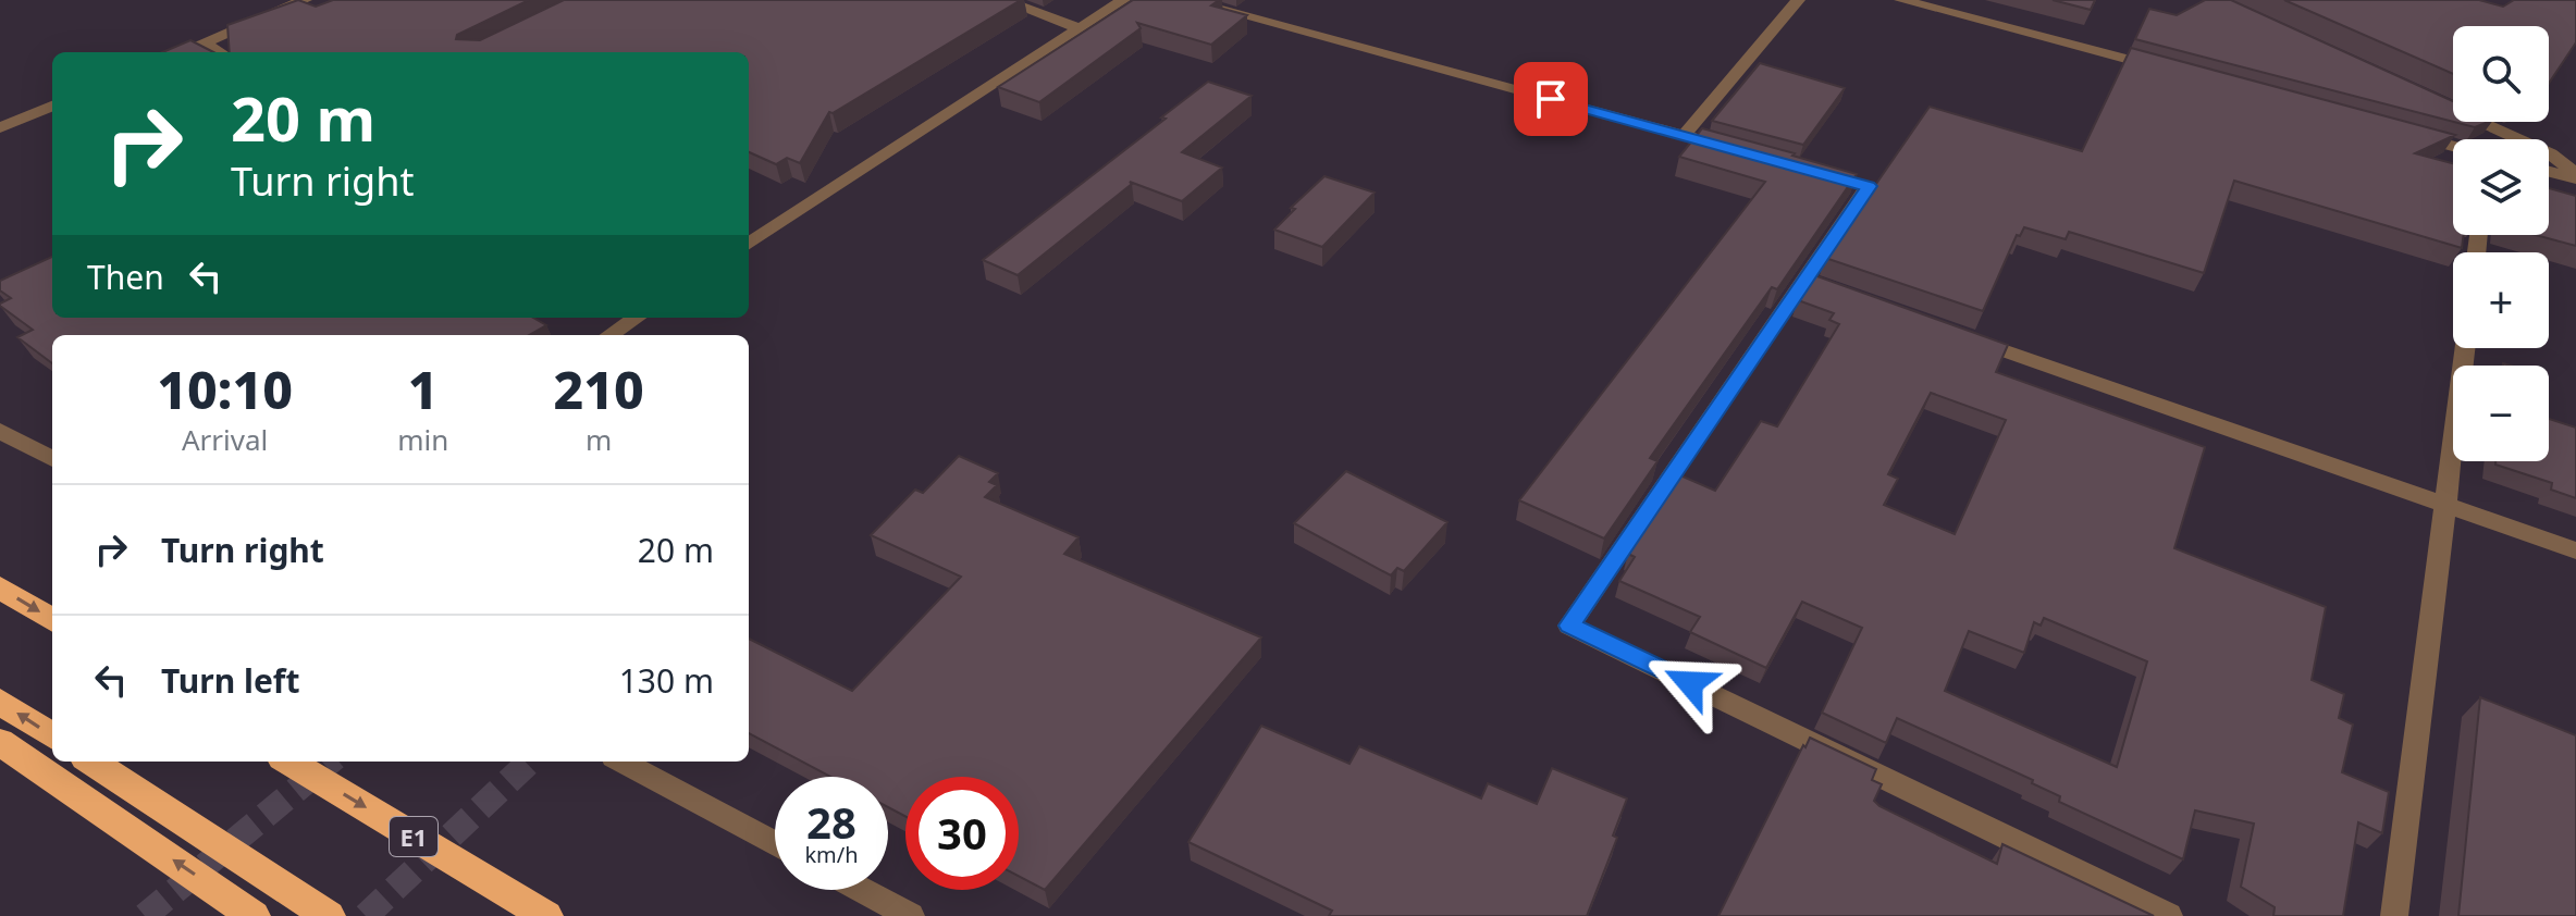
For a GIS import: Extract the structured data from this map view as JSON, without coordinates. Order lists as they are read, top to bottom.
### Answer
{
  "streets": {
    "highway": ["E1"]
  },
  "page": {
    "map_buttons": ["+", "−"],
    "turn": ["20 m", "Turn right"],
    "then": "Then",
    "eta": [
      "10:10",
      "Arrival",
      "1",
      "min",
      "210",
      "m"
    ],
    "list": [
      {
        "name": "Turn right",
        "value": "20 m"
      },
      {
        "name": "Turn left",
        "value": "130 m"
      }
    ],
    "speed": "28 km/h",
    "limit": "30"
  }
}
